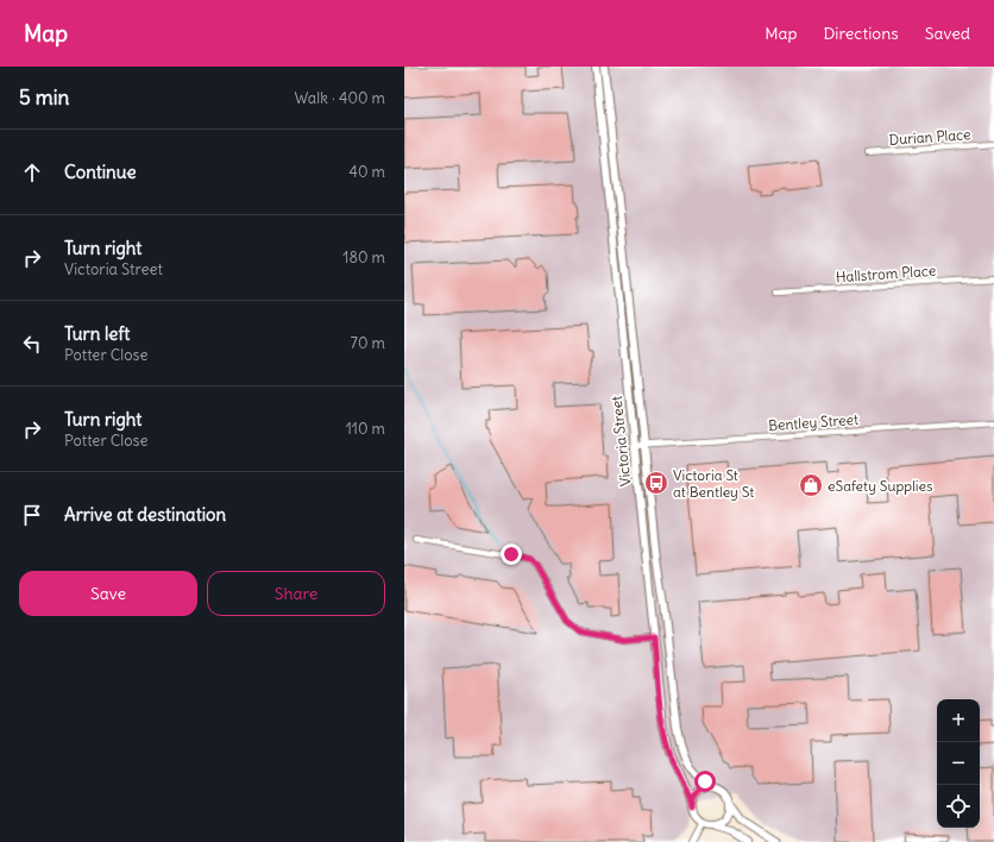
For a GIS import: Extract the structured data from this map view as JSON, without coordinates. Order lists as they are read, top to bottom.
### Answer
{
  "streets": {
    "main road": ["Victoria Street"],
    "street": ["Durian Place", "Hallstrom Place", "Bentley Street"]
  },
  "crossings": [
    ["Bentley Street", "Victoria Street"]
  ],
  "places": {
    "bus stop": ["Victoria St at Bentley St"],
    "shop": ["eSafety Supplies"]
  },
  "page": {
    "header": "Map",
    "nav": ["Map", "Directions", "Saved"],
    "heading": ["5 min", "Walk · 400 m"],
    "list": [
      ["Continue", "40 m"],
      ["Turn right", "Victoria Street", "180 m"],
      ["Turn left", "Potter Close", "70 m"],
      ["Turn right", "Potter Close", "110 m"],
      "Arrive at destination"
    ],
    "buttons": ["Save", "Share"],
    "map_buttons": ["+", "−"]
  }
}
